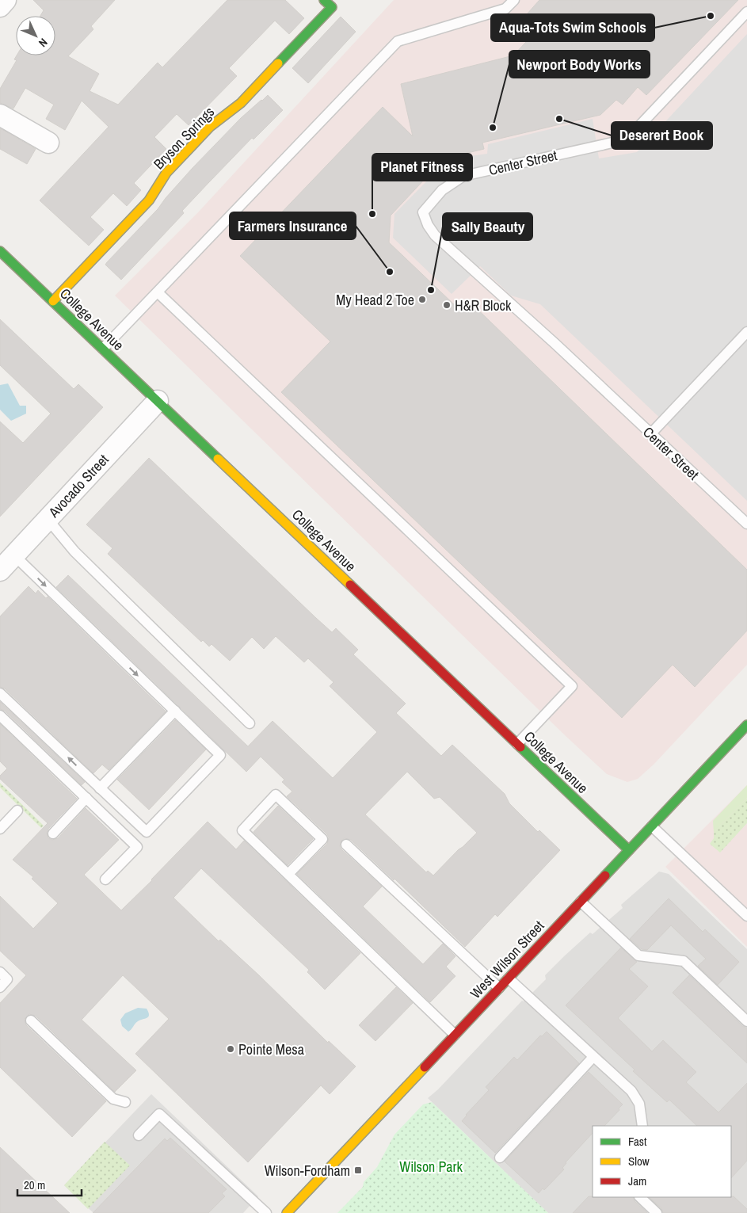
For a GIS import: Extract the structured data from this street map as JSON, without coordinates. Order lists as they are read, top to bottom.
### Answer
{
  "streets": {
    "street": [
      "Bryson Springs",
      "College Avenue",
      "Avocado Street",
      "West Wilson Street"
    ],
    "lane": ["Center Street"]
  },
  "crossings": [
    ["Bryson Springs", "College Avenue"],
    ["College Avenue", "Avocado Street"],
    ["College Avenue", "West Wilson Street"]
  ],
  "parks": ["Wilson Park"],
  "places": {
    "other": [
      "Aqua-Tots Swim Schools",
      "Deserert Book",
      "Newport Body Works",
      "Planet Fitness",
      "Farmers Insurance",
      "Sally Beauty",
      "My Head 2 Toe",
      "H&R Block",
      "Pointe Mesa"
    ],
    "transit": ["Wilson-Fordham"]
  },
  "legend": ["Fast", "Slow", "Jam"],
  "scale_bar": "20 m",
  "north": "bottom right"
}
